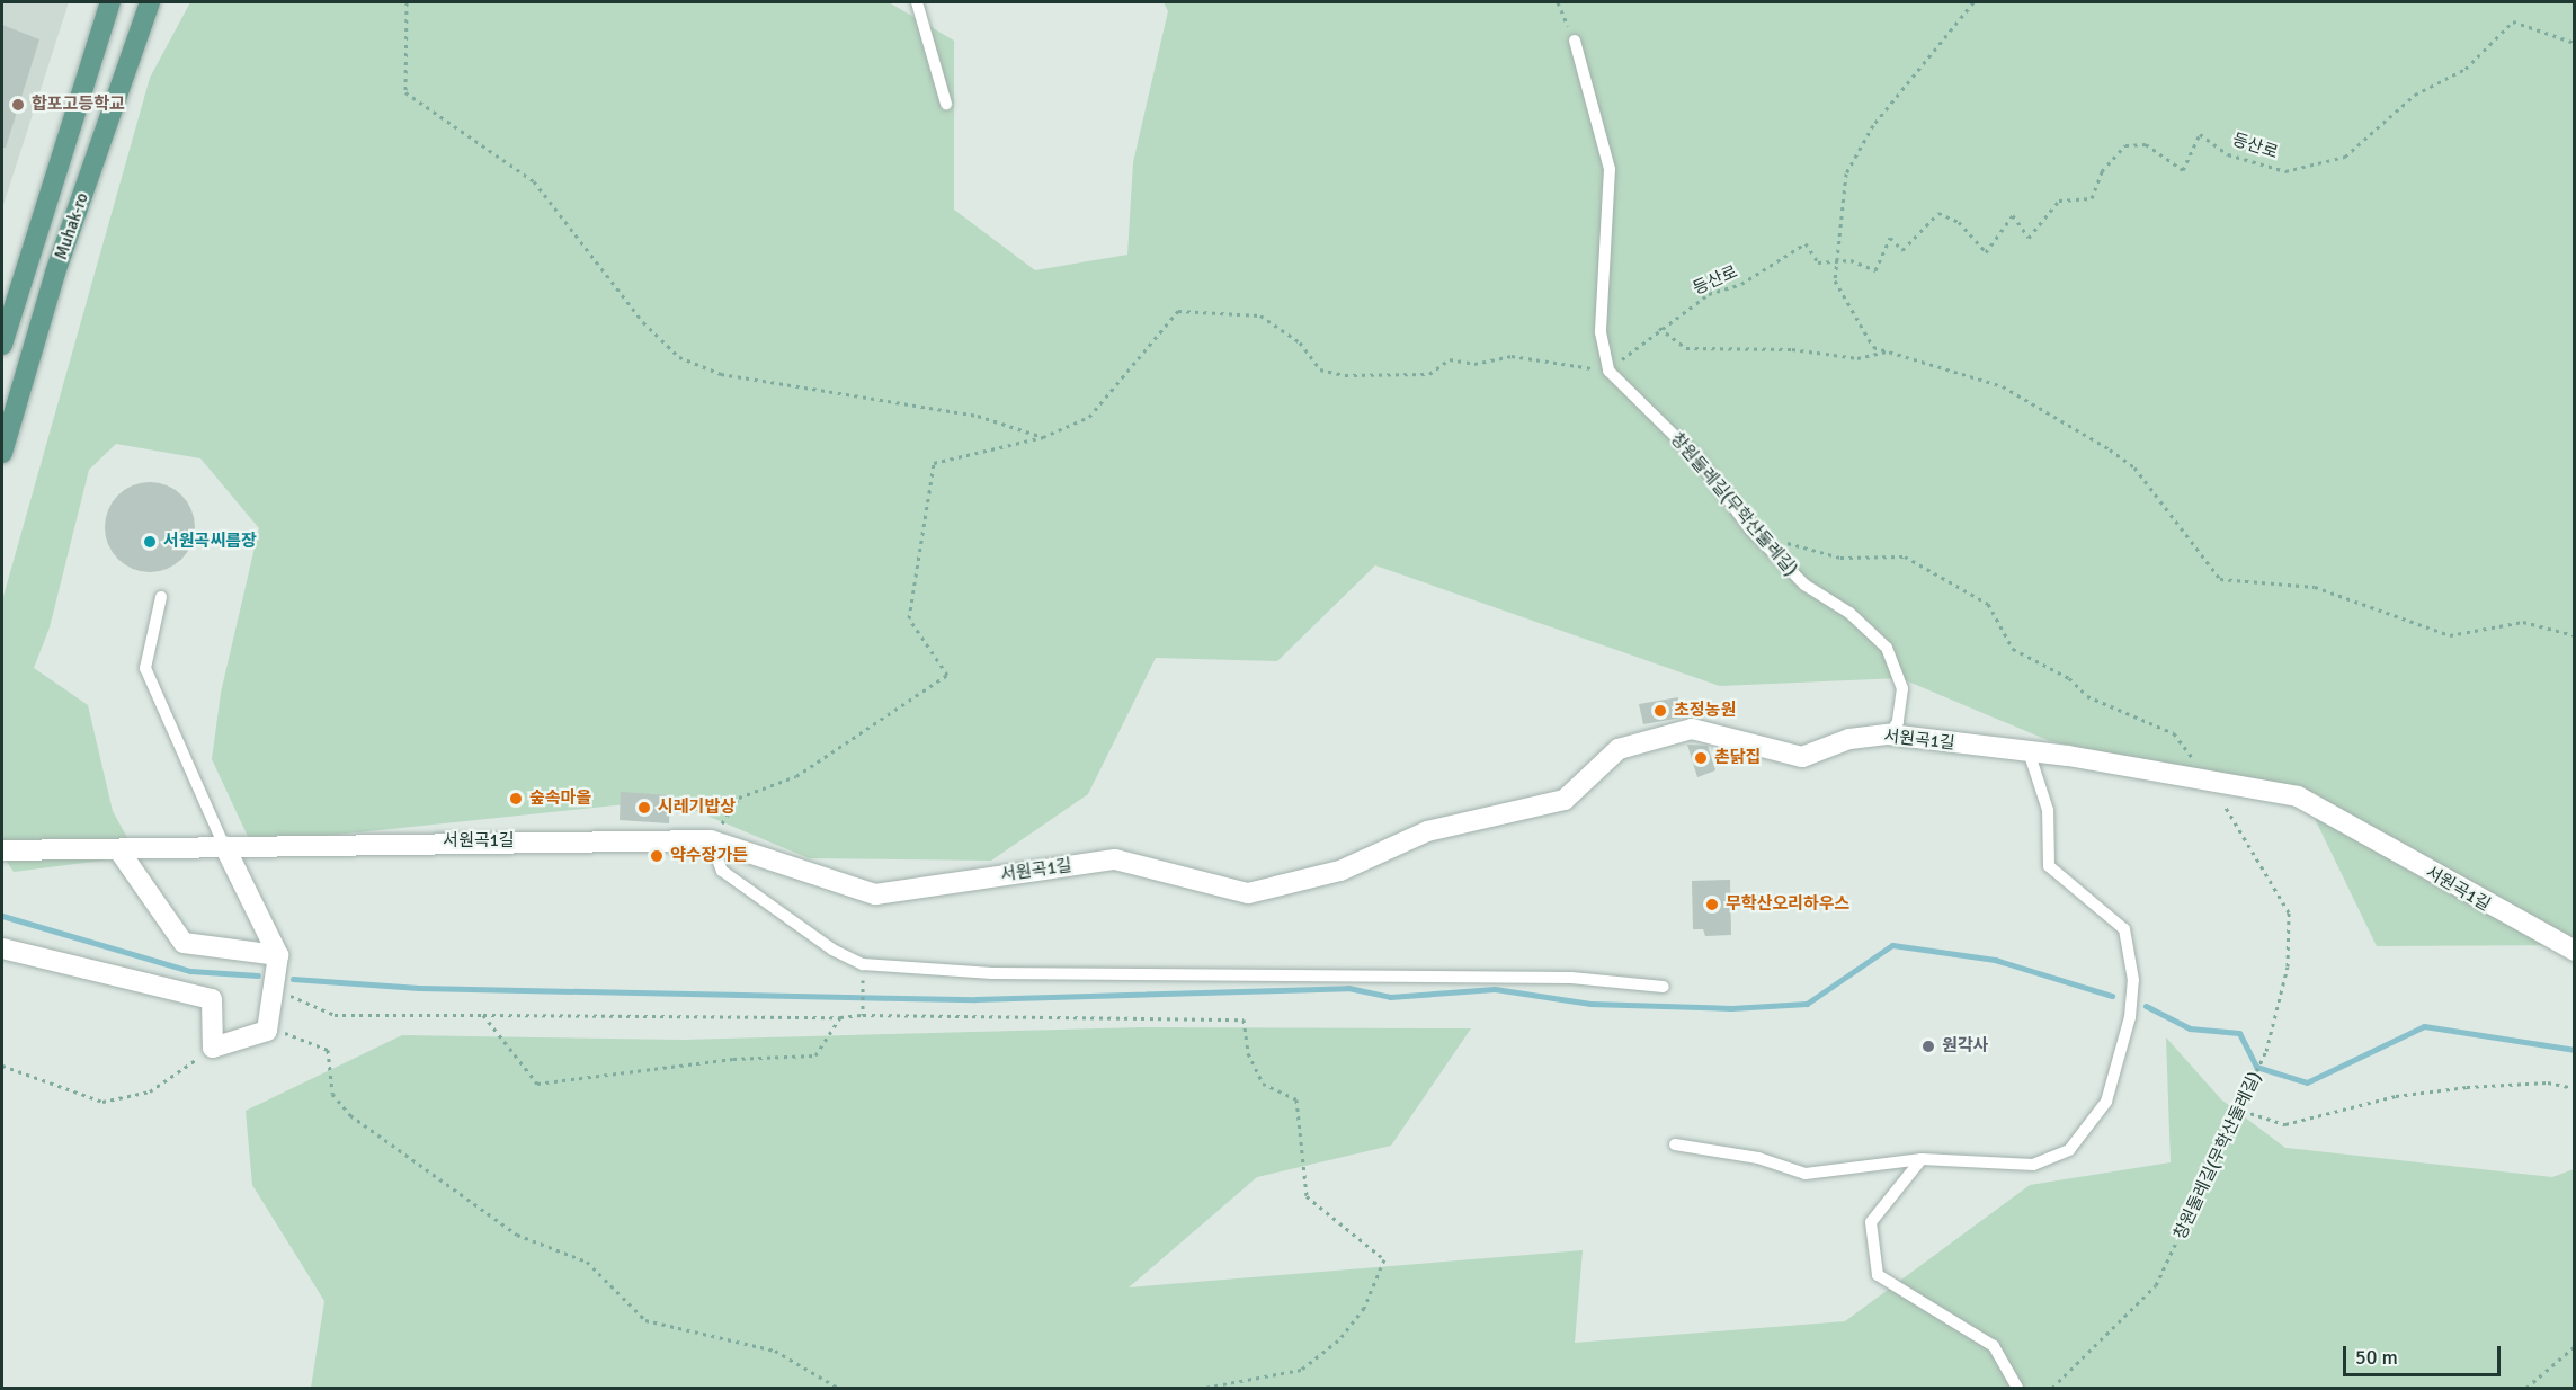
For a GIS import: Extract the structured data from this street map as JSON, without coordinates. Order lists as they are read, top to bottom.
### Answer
{
  "streets": {
    "main road": ["Muhak-ro"],
    "street": ["서원곡1길"],
    "lane": ["창원둘레길(무학산둘레길)"],
    "path": ["등산로"]
  },
  "crossings": [
    ["등산로", "창원둘레길(무학산둘레길)"],
    ["창원둘레길(무학산둘레길)", "서원곡1길"]
  ],
  "places": [
    "합포고등학교",
    "서원곡씨름장",
    "초정농원",
    "촌닭집",
    "숲속마을",
    "시레기밥상",
    "약수장가든",
    "무학산오리하우스",
    "원각사"
  ],
  "scale_bar": "50 m"
}
